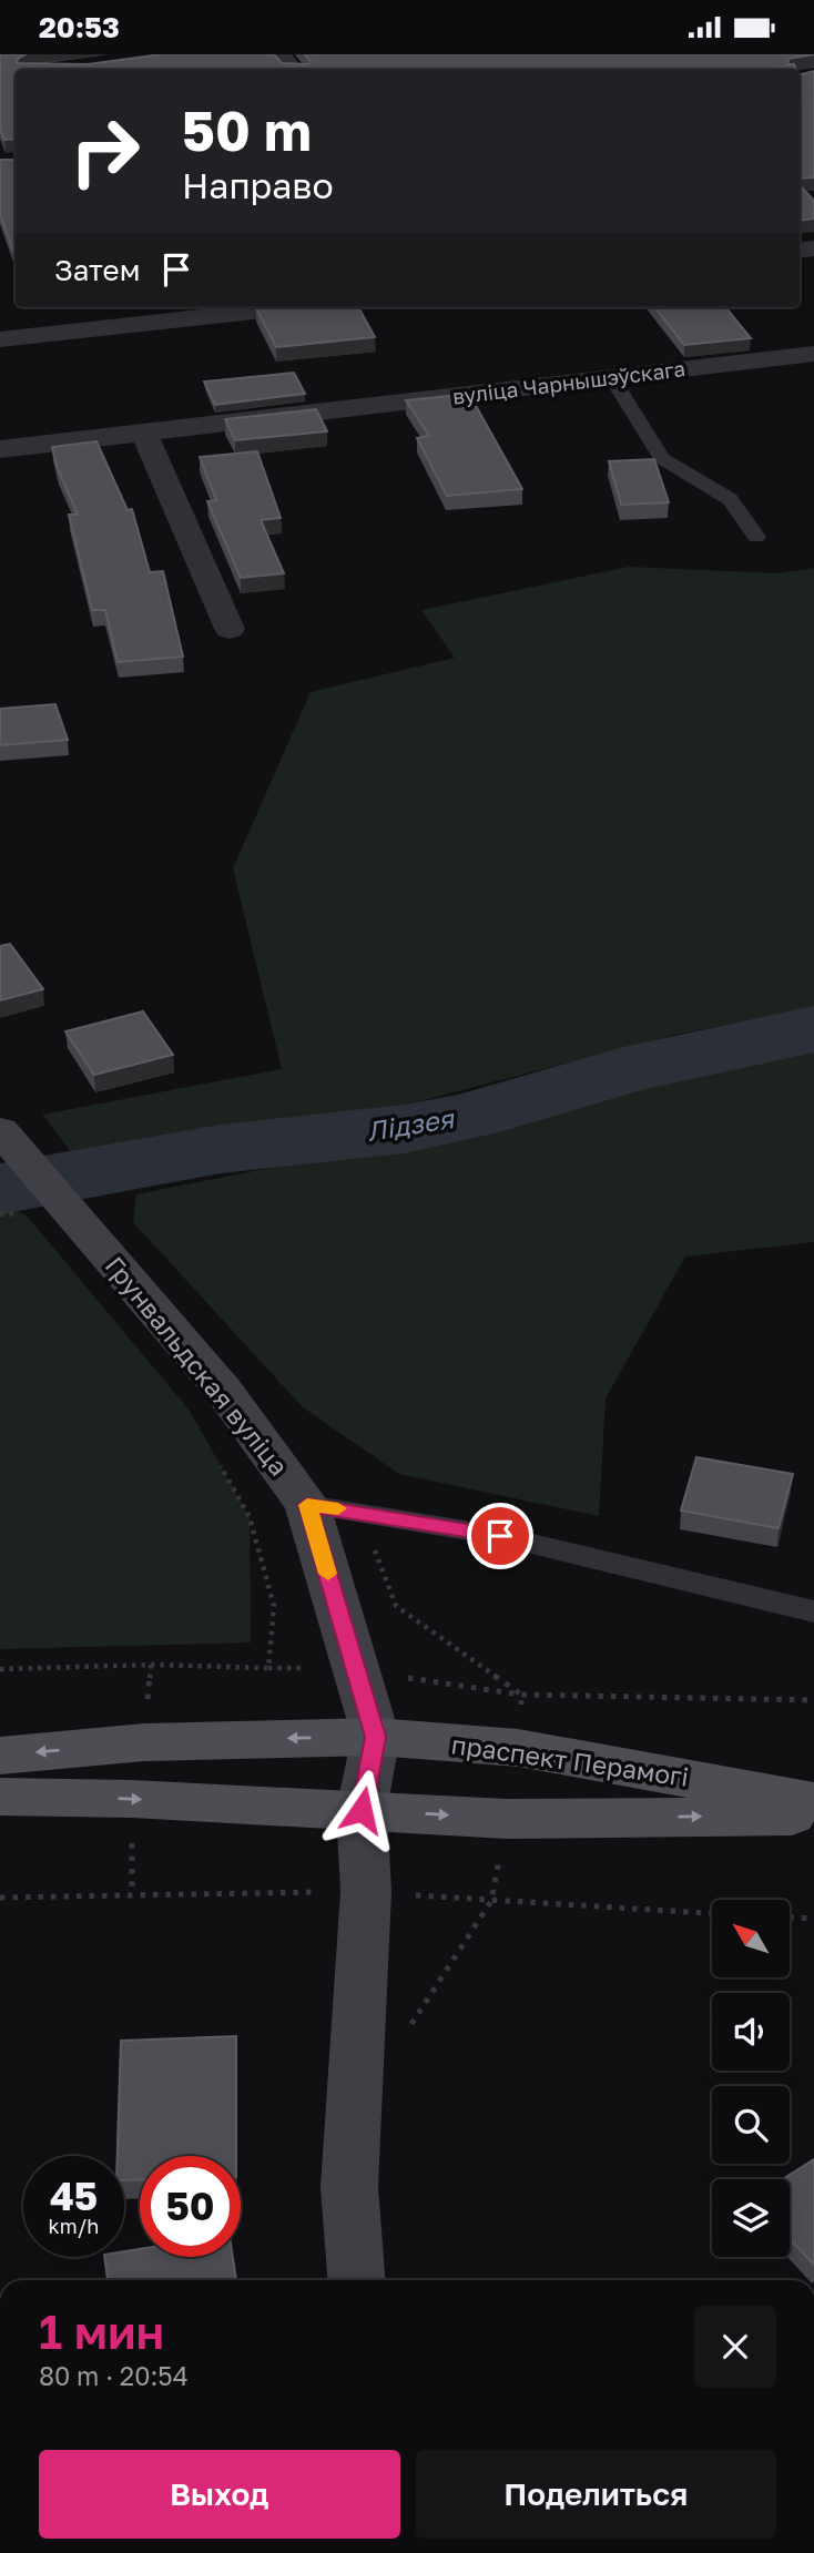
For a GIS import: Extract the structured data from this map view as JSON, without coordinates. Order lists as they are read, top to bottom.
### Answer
{
  "streets": {
    "main road": ["Грунвальдская вуліца", "праспект Перамогі"],
    "street": ["вуліца Чарнышэўскага"]
  },
  "crossings": [
    ["Грунвальдская вуліца", "праспект Перамогі"]
  ],
  "water": ["Лідзея"],
  "north": "top left",
  "page": {
    "status": "20:53",
    "turn": ["50 m", "Направо"],
    "then": "Затем",
    "speed": "45 km/h",
    "limit": "50",
    "heading": ["1 мин", "80 m · 20:54"],
    "buttons": ["Выход", "Поделиться"]
  }
}
